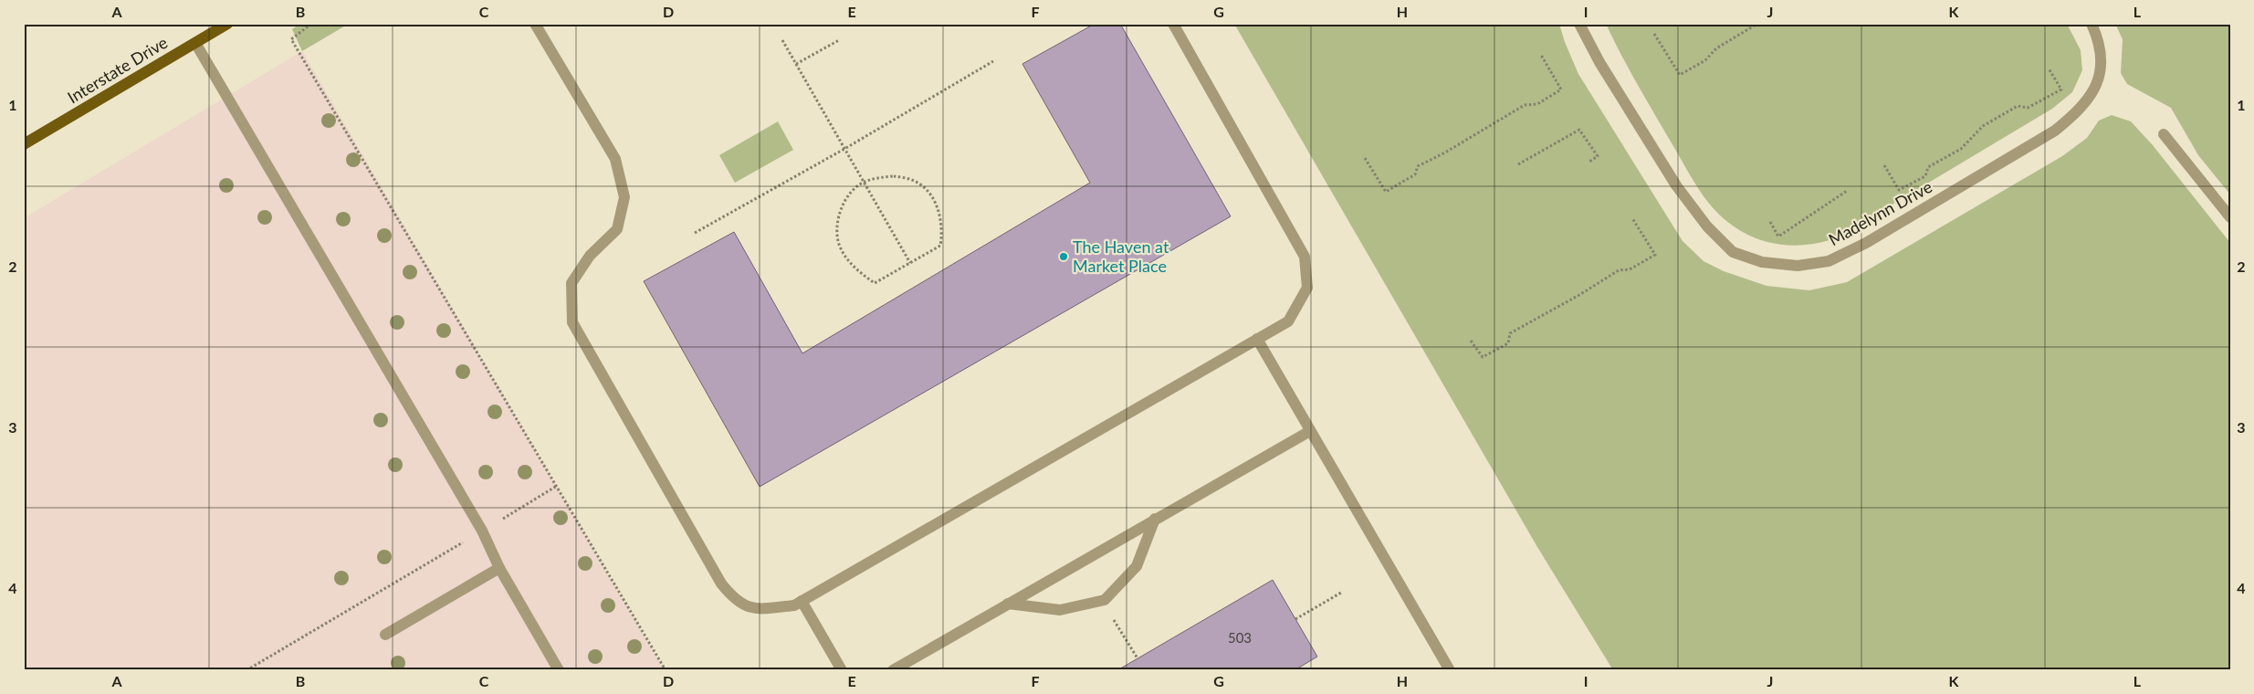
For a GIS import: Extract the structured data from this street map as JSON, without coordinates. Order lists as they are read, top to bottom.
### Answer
{
  "streets": {
    "main road": ["Interstate Drive"],
    "street": ["Madelynn Drive"]
  },
  "places": ["The Haven at Market Place"],
  "house_numbers": ["503"],
  "grid": {
    "columns": [
      "A",
      "B",
      "C",
      "D",
      "E",
      "F",
      "G",
      "H",
      "I",
      "J",
      "K",
      "L"
    ],
    "rows": [
      "1",
      "2",
      "3",
      "4"
    ]
  }
}
